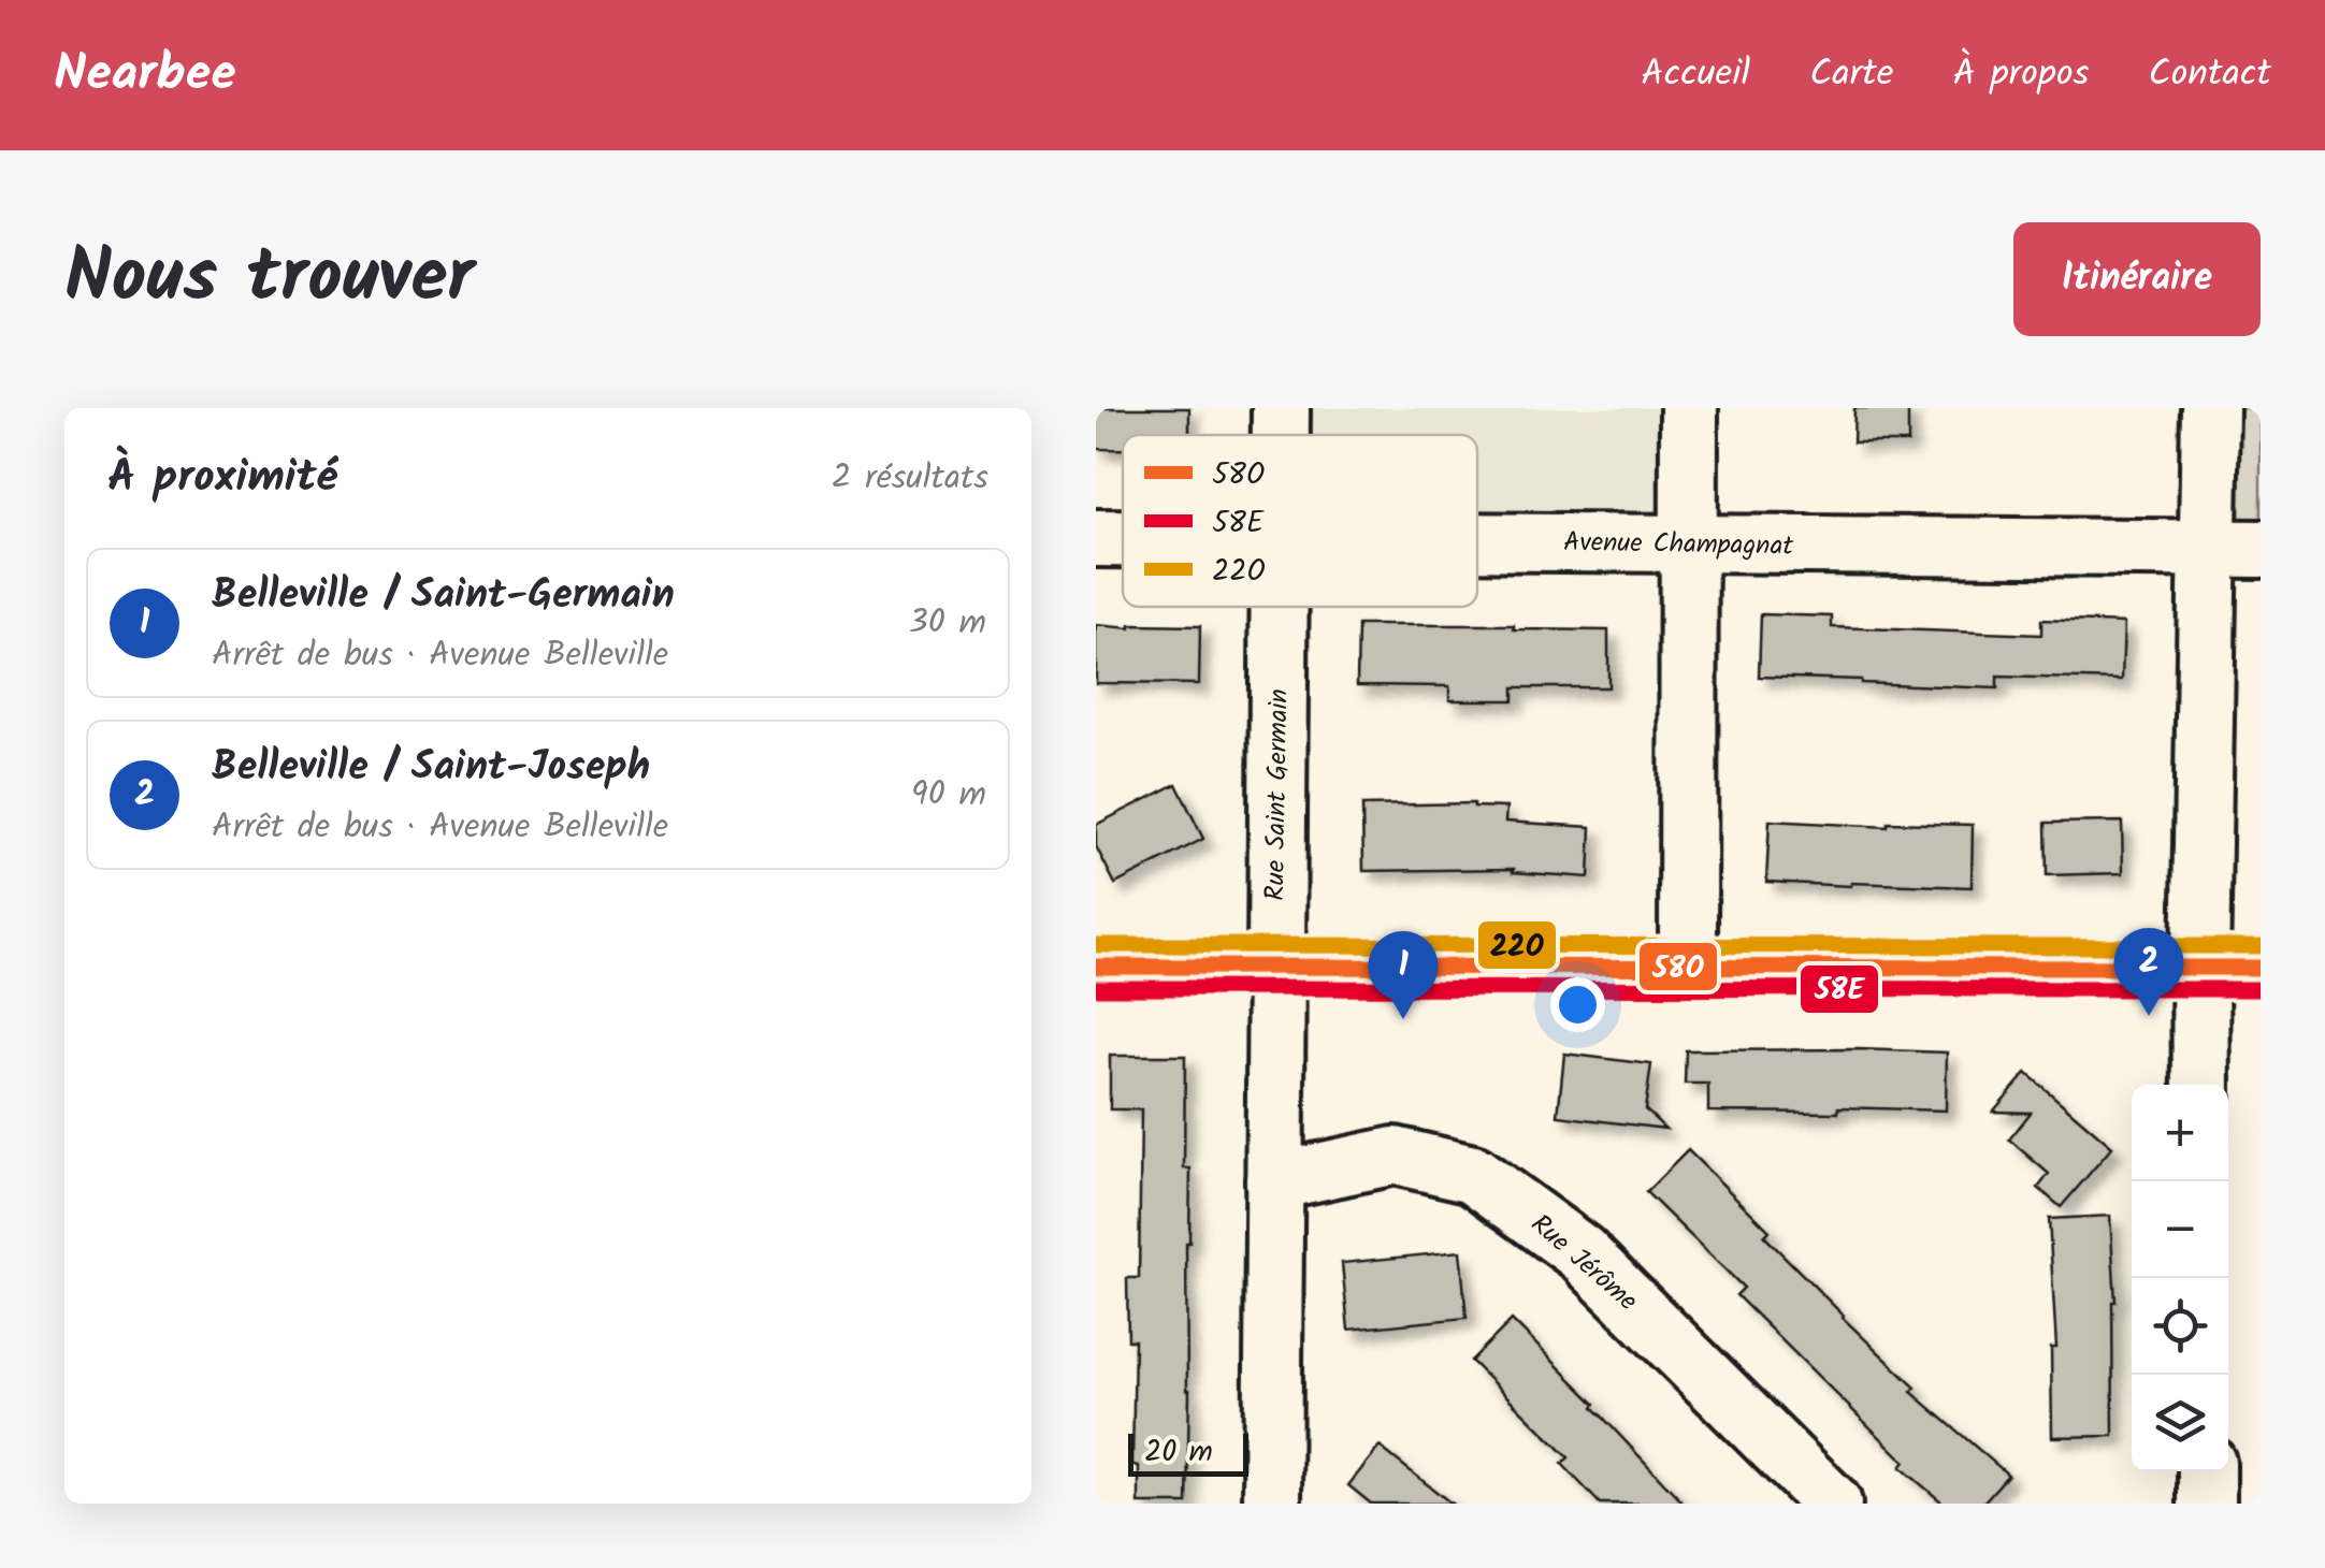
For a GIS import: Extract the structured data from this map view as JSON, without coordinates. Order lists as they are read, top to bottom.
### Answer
{
  "streets": {
    "street": ["Avenue Champagnat", "Rue Saint Germain", "Rue Jérôme"]
  },
  "crossings": [
    ["Rue Saint Germain", "Rue Jérôme"]
  ],
  "lines": ["transit line 22O", "transit line 58O", "transit line 58E"],
  "legend": ["58O", "58E", "22O"],
  "scale_bar": "20 m",
  "page": {
    "header": "Nearbee",
    "nav": [
      "Accueil",
      "Carte",
      "À propos",
      "Contact"
    ],
    "title": "Nous trouver",
    "buttons": "Itinéraire",
    "heading": ["À proximité", "2 résultats"],
    "list": [
      {
        "mark": "1",
        "name": "Belleville / Saint-Germain",
        "note": "Arrêt de bus · Avenue Belleville",
        "value": "30 m"
      },
      {
        "mark": "2",
        "name": "Belleville / Saint-Joseph",
        "note": "Arrêt de bus · Avenue Belleville",
        "value": "90 m"
      }
    ],
    "pins": ["2", "1"],
    "map_buttons": ["+", "−"],
    "scale": "20 m"
  }
}
